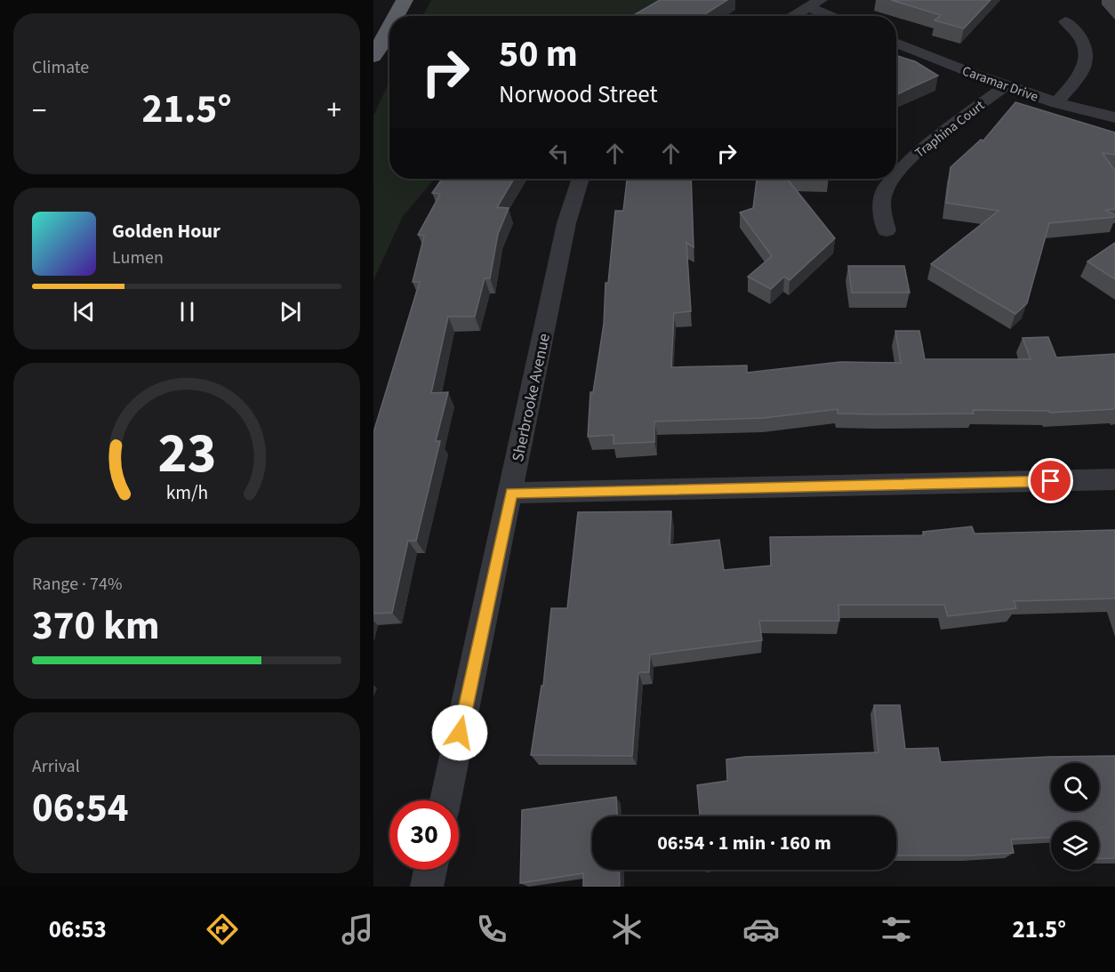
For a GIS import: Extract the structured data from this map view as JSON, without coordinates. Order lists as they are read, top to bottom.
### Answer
{
  "streets": {
    "street": ["Caramar Drive", "Traphina Court", "Sherbrooke Avenue"]
  },
  "crossings": [
    ["Caramar Drive", "Traphina Court"]
  ],
  "page": {
    "tile": [
      "Climate",
      ["Range · 74%", "370 km"],
      ["Arrival", "06:54"]
    ],
    "turn": ["50 m", "Norwood Street"],
    "heat": ["−", "21.5°", "+"],
    "song": ["Golden Hour", "Lumen"],
    "limit": "30",
    "trip": "06:54 · 1 min · 160 m",
    "tabs": ["06:53", "21.5°"],
    "gauge": ["23", "km/h"]
  }
}
